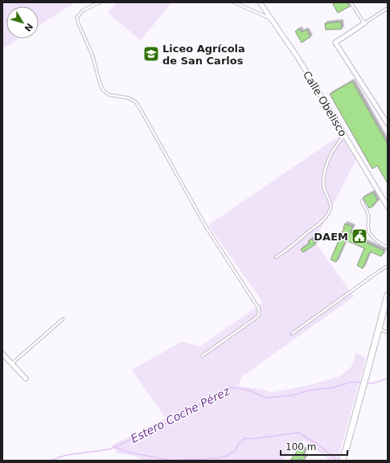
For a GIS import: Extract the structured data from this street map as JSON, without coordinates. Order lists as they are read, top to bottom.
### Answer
{
  "streets": {
    "street": ["Calle Obelisco"]
  },
  "water": ["Estero Coche Pérez"],
  "places": {
    "school or university": ["Liceo Agrícola de San Carlos"],
    "public building": ["DAEM"]
  },
  "scale_bar": "100 m",
  "north": "bottom right"
}
